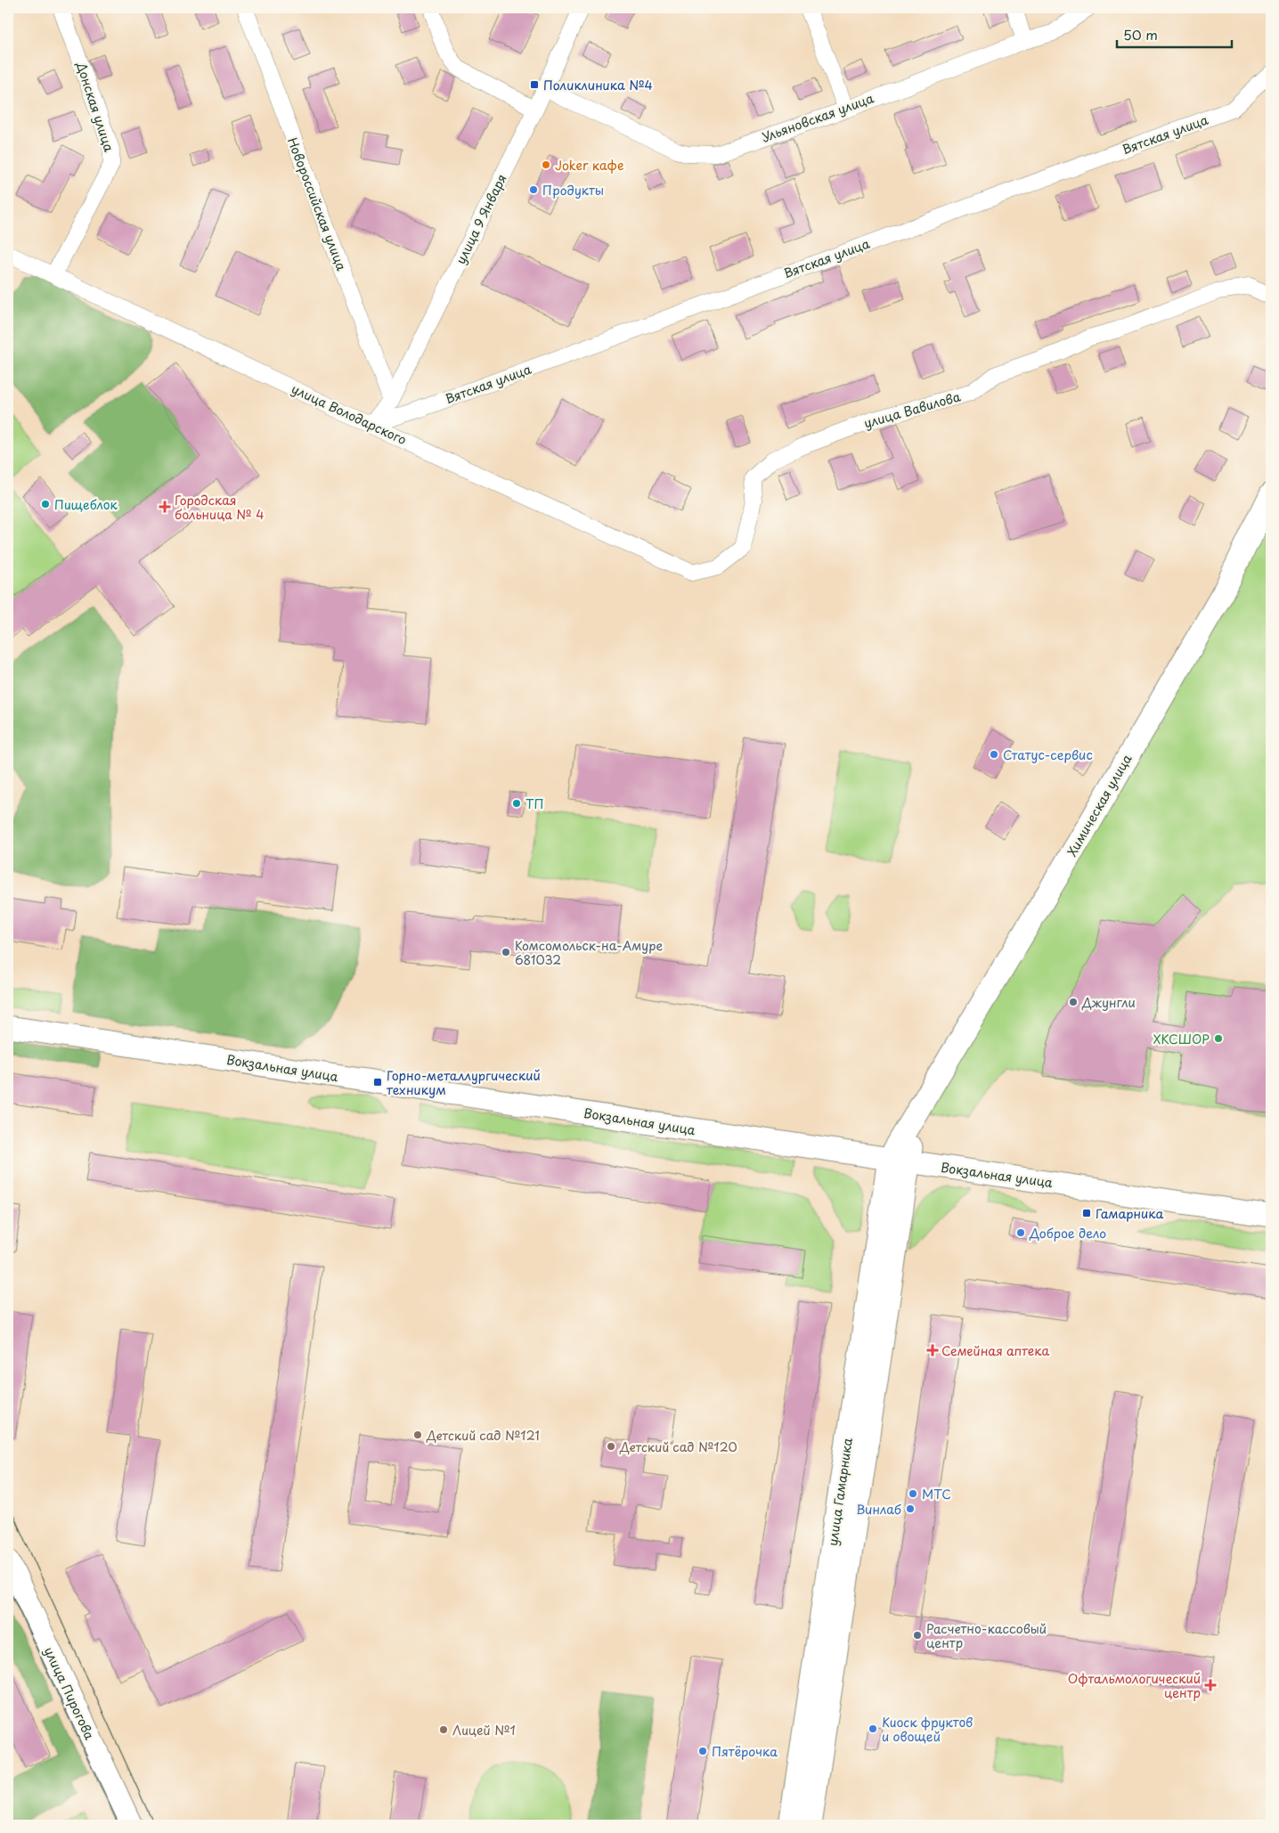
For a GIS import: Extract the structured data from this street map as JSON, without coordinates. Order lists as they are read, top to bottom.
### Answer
{
  "streets": {
    "street": [
      "Донская улица",
      "Ульяновская улица",
      "Вятская улица",
      "Новороссийская улица",
      "улица 9 Января",
      "улица Вавилова",
      "улица Володарского",
      "Химическая улица",
      "Вокзальная улица",
      "улица Гамарника",
      "улица Пирогова"
    ]
  },
  "crossings": [
    ["Донская улица", "улица Володарского"],
    ["Ульяновская улица", "улица 9 Января"],
    ["Вятская улица", "улица 9 Января"],
    ["Вятская улица", "улица Володарского"],
    ["Новороссийская улица", "улица 9 Января"],
    ["улица 9 Января", "улица Володарского"],
    ["улица Вавилова", "улица Володарского"],
    ["Химическая улица", "Вокзальная улица"],
    ["Химическая улица", "улица Гамарника"],
    ["Вокзальная улица", "улица Гамарника"]
  ],
  "places": {
    "transit": ["Поликлиника №4", "Горно-металлургический техникум", "Гамарника"],
    "other": [
      "Joker кафе",
      "Продукты",
      "Пищеблок",
      "Статус-сервис",
      "ТП",
      "Комсомольск-на-Амуре 681032",
      "Джунгли",
      "ХКСШОР",
      "Доброе дело",
      "Детский сад №121",
      "Детский сад №120",
      "МТС",
      "Винлаб",
      "Расчетно-кассовый центр",
      "Киоск фруктов и овощей",
      "Лицей №1",
      "Пятёрочка"
    ],
    "health": ["Городская больница № 4", "Семейная аптека", "Офтальмологический центр"]
  },
  "scale_bar": "50 m"
}
